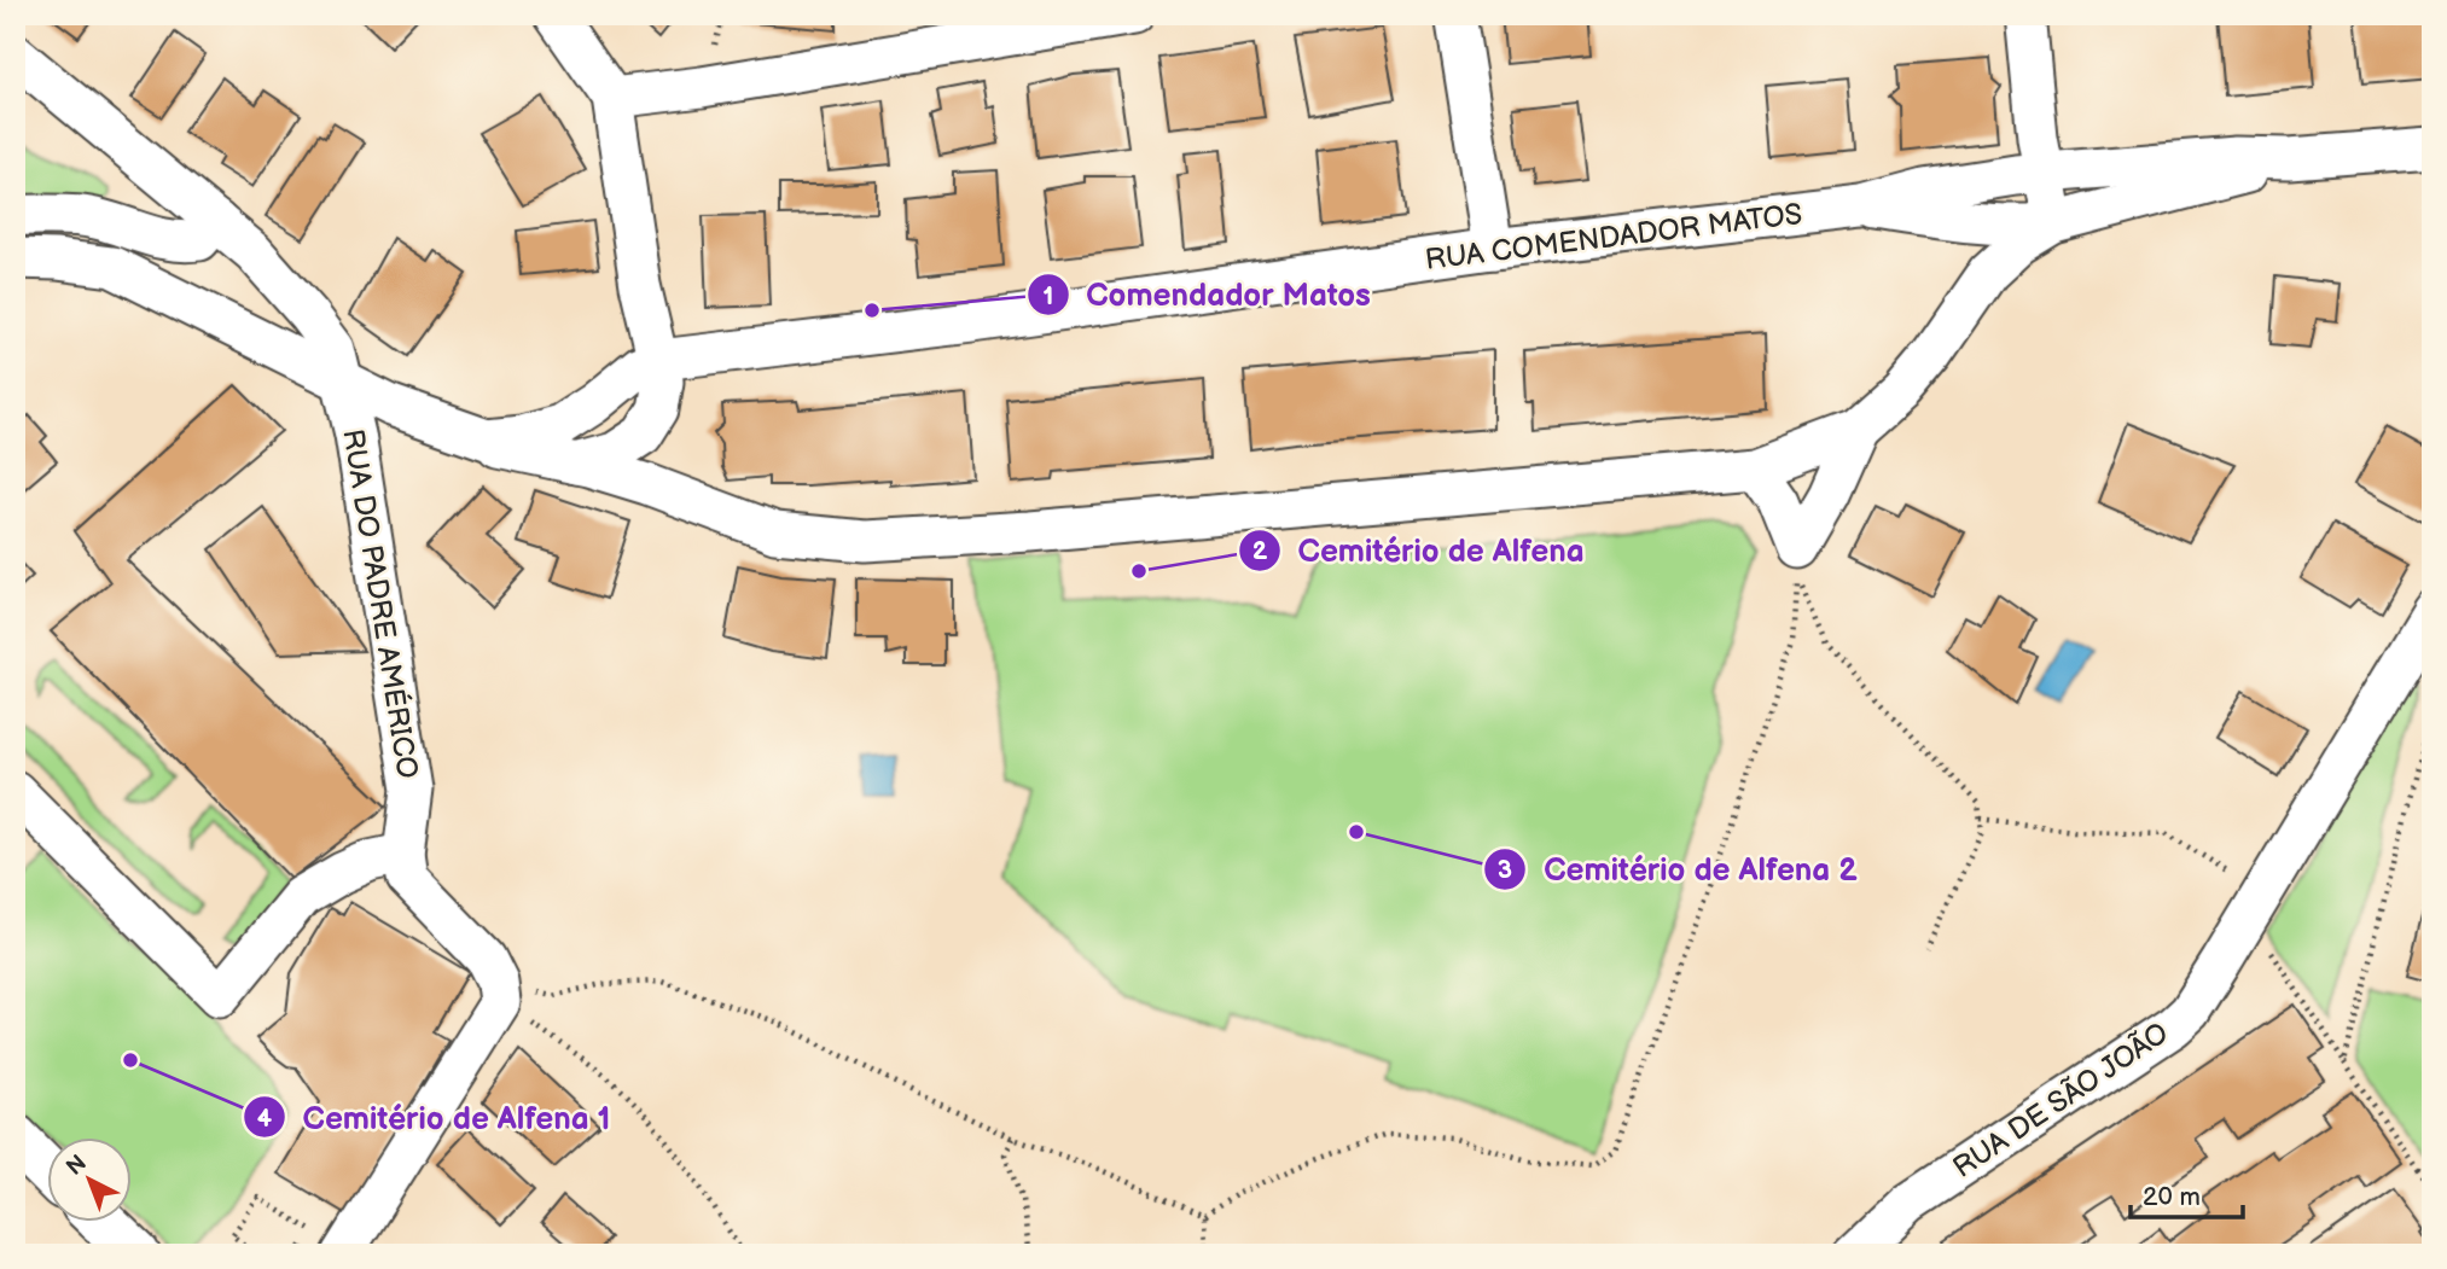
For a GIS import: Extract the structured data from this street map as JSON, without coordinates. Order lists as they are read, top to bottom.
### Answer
{
  "streets": {
    "street": ["RUA COMENDADOR MATOS", "RUA DO PADRE AMÉRICO", "RUA DE SÃO JOÃO"]
  },
  "crossings": [
    ["RUA COMENDADOR MATOS", "RUA DO PADRE AMÉRICO"]
  ],
  "places": [
    "Comendador Matos",
    "Cemitério de Alfena",
    "Cemitério de Alfena 2",
    "Cemitério de Alfena 1"
  ],
  "scale_bar": "20 m",
  "north": "top left"
}
